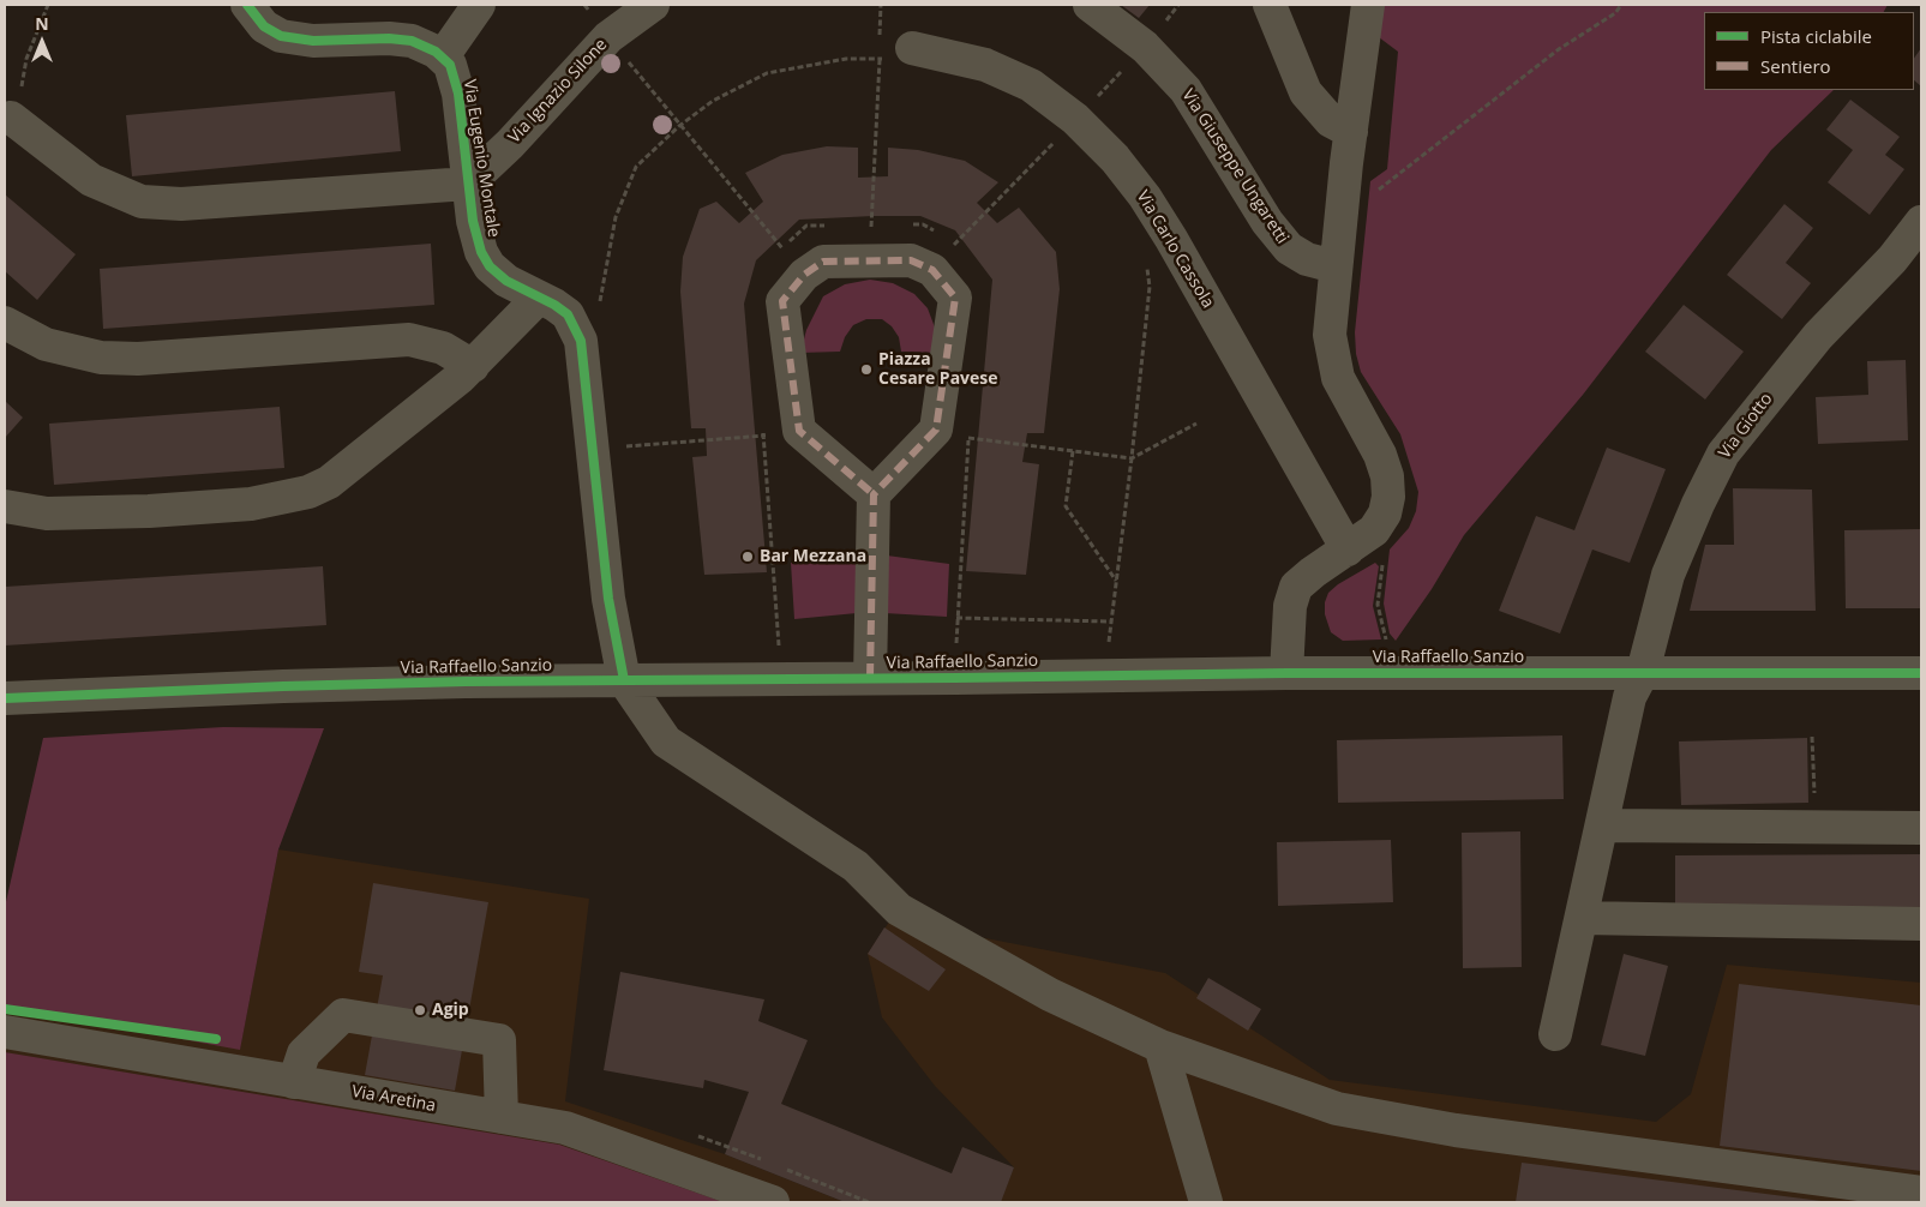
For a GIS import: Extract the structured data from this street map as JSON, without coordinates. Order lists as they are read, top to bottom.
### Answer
{
  "streets": {
    "street": [
      "Via Ignazio Silone",
      "Via Eugenio Montale",
      "Via Giuseppe Ungaretti",
      "Via Carlo Cassola",
      "Via Giotto",
      "Via Raffaello Sanzio",
      "Via Aretina"
    ]
  },
  "crossings": [
    ["Via Ignazio Silone", "Via Eugenio Montale"],
    ["Via Eugenio Montale", "Via Raffaello Sanzio"],
    ["Via Giotto", "Via Raffaello Sanzio"]
  ],
  "places": ["Piazza Cesare Pavese", "Bar Mezzana", "Agip"],
  "legend": ["Pista ciclabile", "Sentiero"],
  "north": "top"
}
